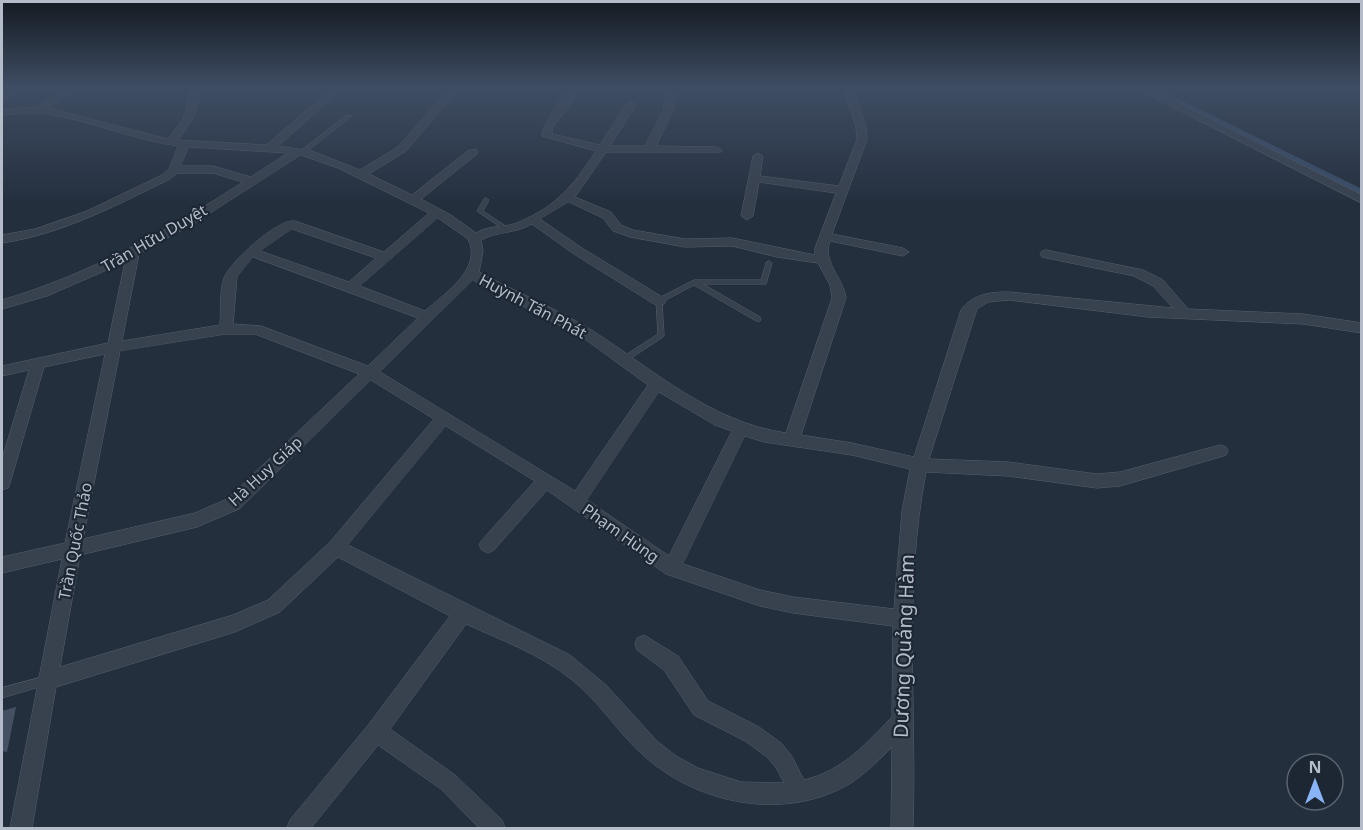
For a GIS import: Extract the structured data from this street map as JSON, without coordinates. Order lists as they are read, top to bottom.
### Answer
{
  "streets": {
    "street": [
      "Trần Hữu Duyệt",
      "Huỳnh Tấn Phát",
      "Hà Huy Giáp",
      "Phạm Hùng",
      "Trần Quốc Thảo",
      "Dương Quảng Hàm"
    ]
  },
  "crossings": [
    ["Trần Hữu Duyệt", "Trần Quốc Thảo"],
    ["Huỳnh Tấn Phát", "Hà Huy Giáp"],
    ["Huỳnh Tấn Phát", "Dương Quảng Hàm"],
    ["Hà Huy Giáp", "Phạm Hùng"],
    ["Hà Huy Giáp", "Trần Quốc Thảo"],
    ["Phạm Hùng", "Trần Quốc Thảo"],
    ["Phạm Hùng", "Dương Quảng Hàm"]
  ],
  "north": "top"
}
